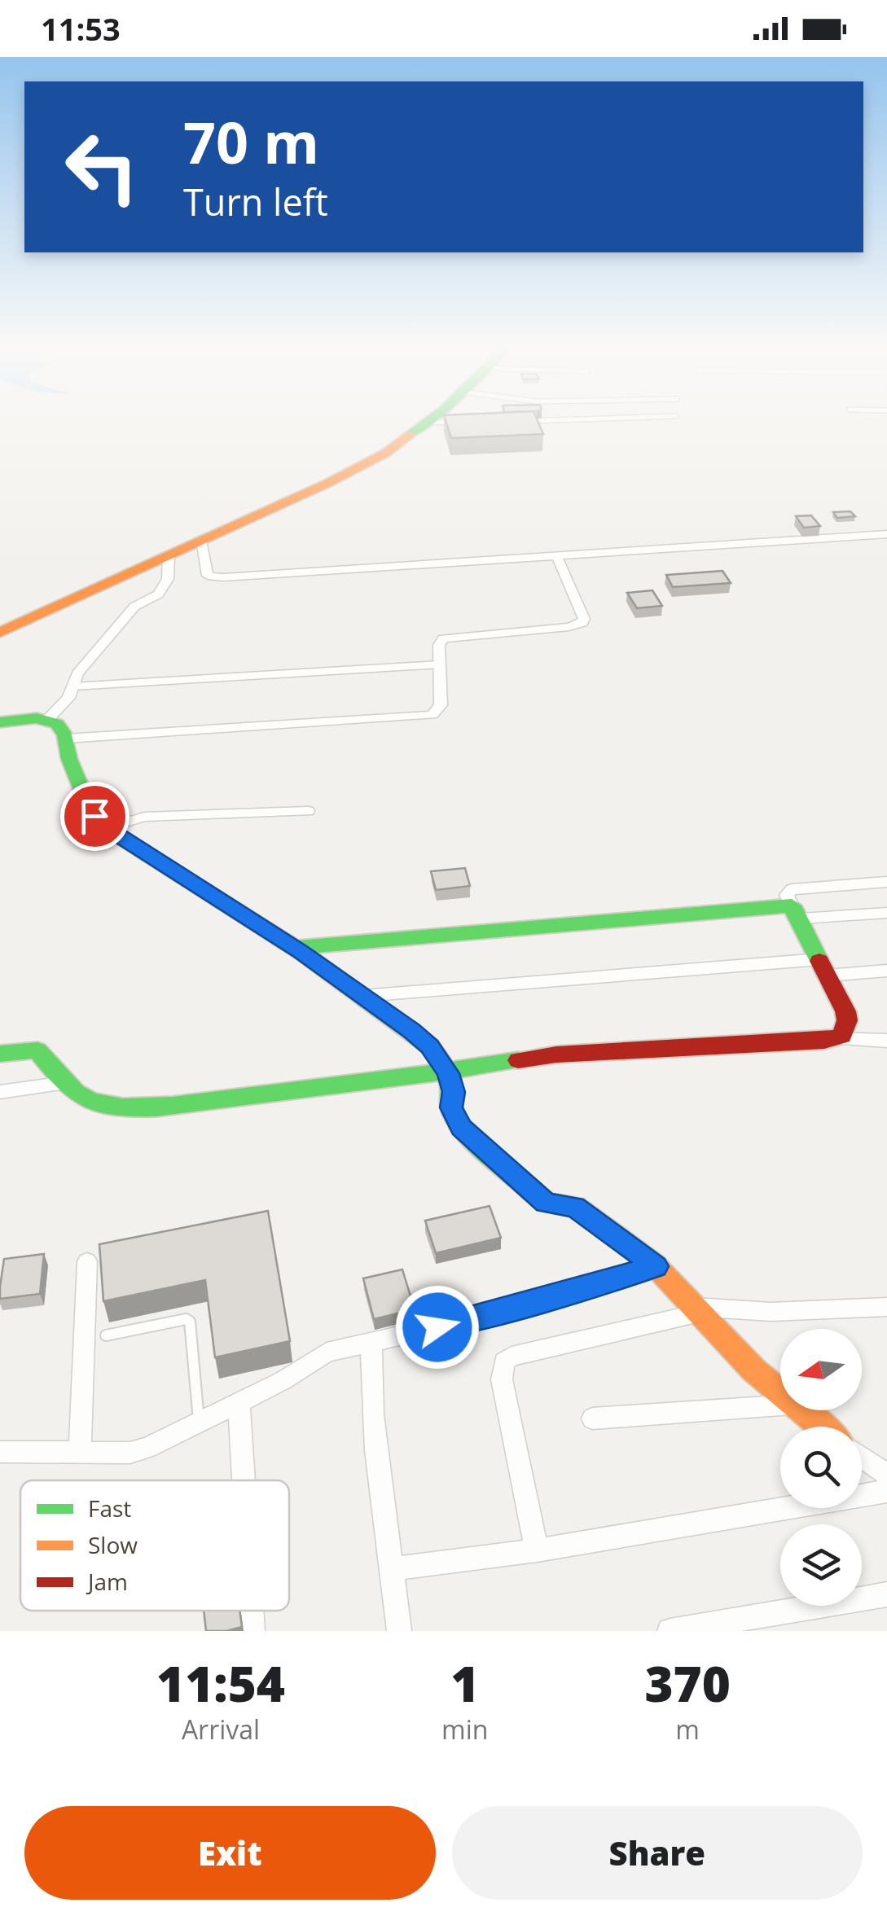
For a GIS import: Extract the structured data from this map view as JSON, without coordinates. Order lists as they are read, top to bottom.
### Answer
{
  "legend": ["Fast", "Slow", "Jam"],
  "north": "left",
  "page": {
    "status": "11:53",
    "turn": ["70 m", "Turn left"],
    "eta": [
      "11:54",
      "Arrival",
      "1",
      "min",
      "370",
      "m"
    ],
    "buttons": ["Exit", "Share"]
  }
}
